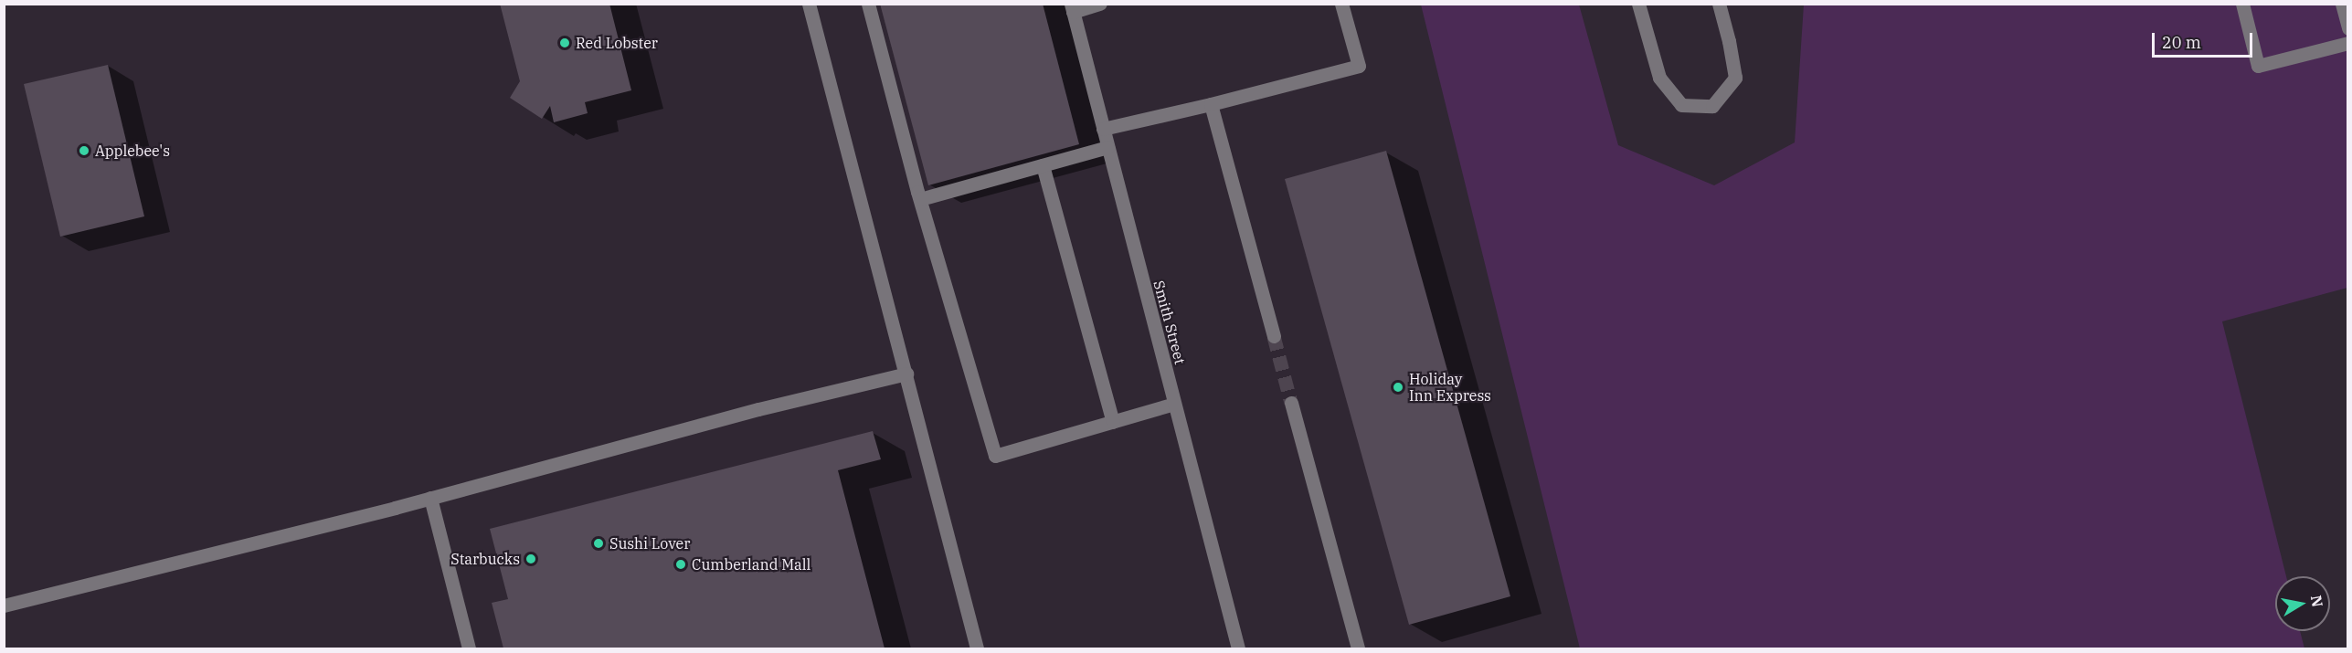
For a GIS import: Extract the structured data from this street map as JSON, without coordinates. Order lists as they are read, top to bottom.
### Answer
{
  "streets": {
    "street": ["Smith Street"]
  },
  "places": [
    "Red Lobster",
    "Applebee's",
    "Holiday Inn Express",
    "Sushi Lover",
    "Starbucks",
    "Cumberland Mall"
  ],
  "scale_bar": "20 m",
  "north": "right"
}
